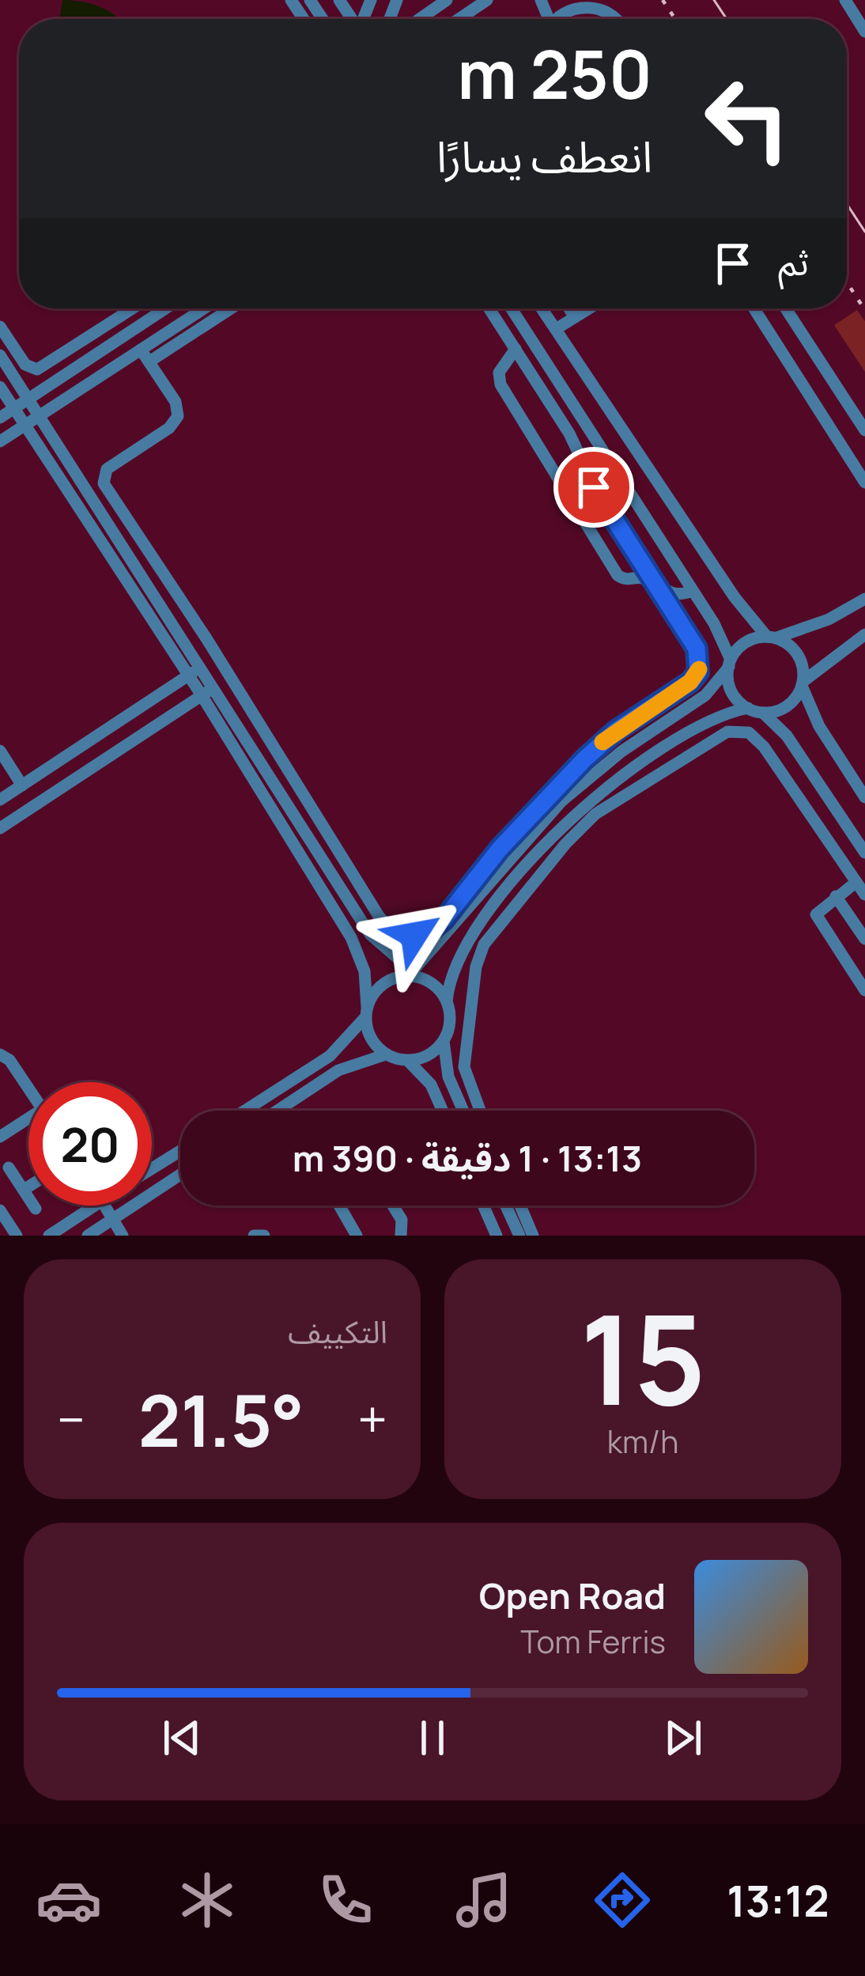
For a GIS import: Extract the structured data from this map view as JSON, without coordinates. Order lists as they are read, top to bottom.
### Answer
{
  "page": {
    "turn": ["250 m", "انعطف يسارًا"],
    "then": "ثم",
    "limit": "20",
    "trip": "13:13 · 1 دقيقة · 390 m",
    "tile": [
      ["15", "km/h"],
      "التكييف"
    ],
    "heat": ["−", "21.5°", "+"],
    "song": ["Open Road", "Tom Ferris"],
    "tabs": "13:12"
  }
}
